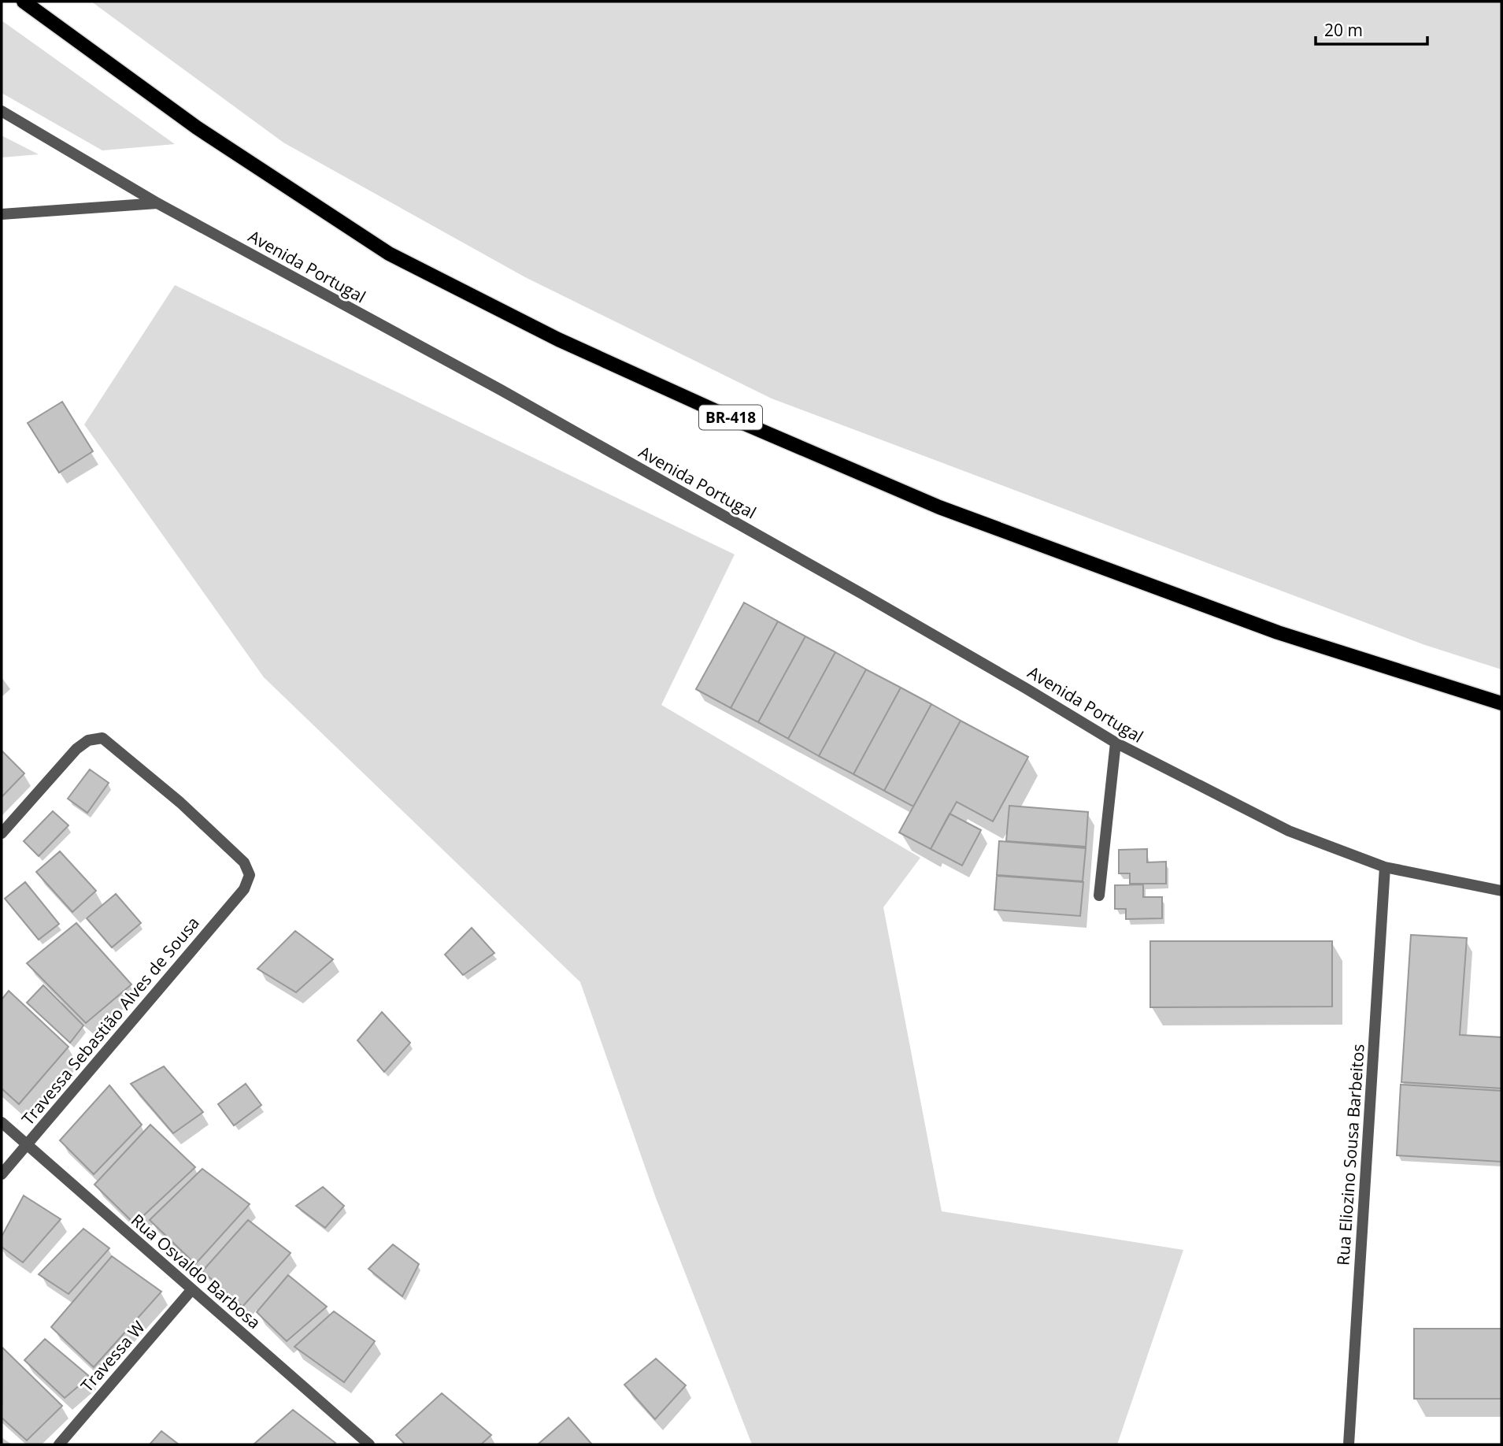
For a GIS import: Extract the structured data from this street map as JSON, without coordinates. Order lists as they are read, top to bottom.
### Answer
{
  "streets": {
    "main road": ["BR-418"],
    "street": [
      "Avenida Portugal",
      "Travessa Sebastião Alves de Sousa",
      "Rua Eliozino Sousa Barbeitos",
      "Rua Osvaldo Barbosa",
      "Travessa W"
    ]
  },
  "crossings": [
    ["Avenida Portugal", "Rua Eliozino Sousa Barbeitos"],
    ["Travessa Sebastião Alves de Sousa", "Rua Osvaldo Barbosa"],
    ["Rua Osvaldo Barbosa", "Travessa W"]
  ],
  "scale_bar": "20 m"
}
